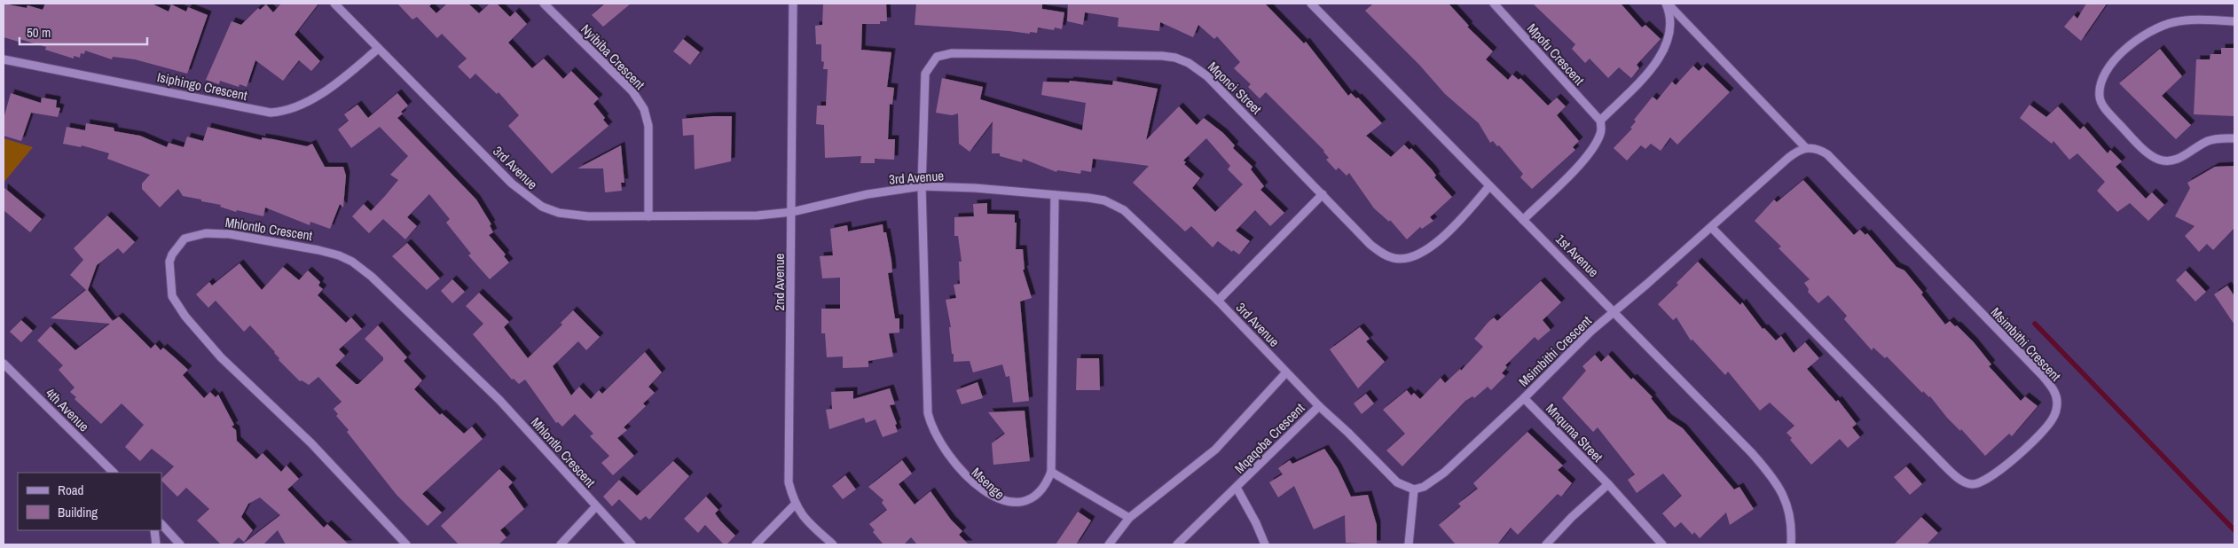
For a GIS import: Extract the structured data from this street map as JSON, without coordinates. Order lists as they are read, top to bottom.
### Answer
{
  "streets": {
    "street": [
      "Mpofu Crescent",
      "Nyibiba Crescent",
      "Isiphingo Crescent",
      "Mqonci Street",
      "3rd Avenue",
      "Mhlontlo Crescent",
      "1st Avenue",
      "2nd Avenue",
      "Msimbithi Crescent",
      "4th Avenue",
      "Mnquma Street",
      "Mqaqoba Crescent",
      "Msenge"
    ]
  },
  "crossings": [
    ["Nyibiba Crescent", "3rd Avenue"],
    ["Isiphingo Crescent", "3rd Avenue"],
    ["Mqonci Street", "3rd Avenue"],
    ["Mqonci Street", "1st Avenue"],
    ["Mqonci Street", "Msenge"],
    ["3rd Avenue", "2nd Avenue"],
    ["3rd Avenue", "Msimbithi Crescent"],
    ["3rd Avenue", "Mqaqoba Crescent"],
    ["3rd Avenue", "Msenge"],
    ["1st Avenue", "Msimbithi Crescent"],
    ["Msimbithi Crescent", "Mnquma Street"]
  ],
  "legend": ["Road", "Building"],
  "scale_bar": "50 m"
}
